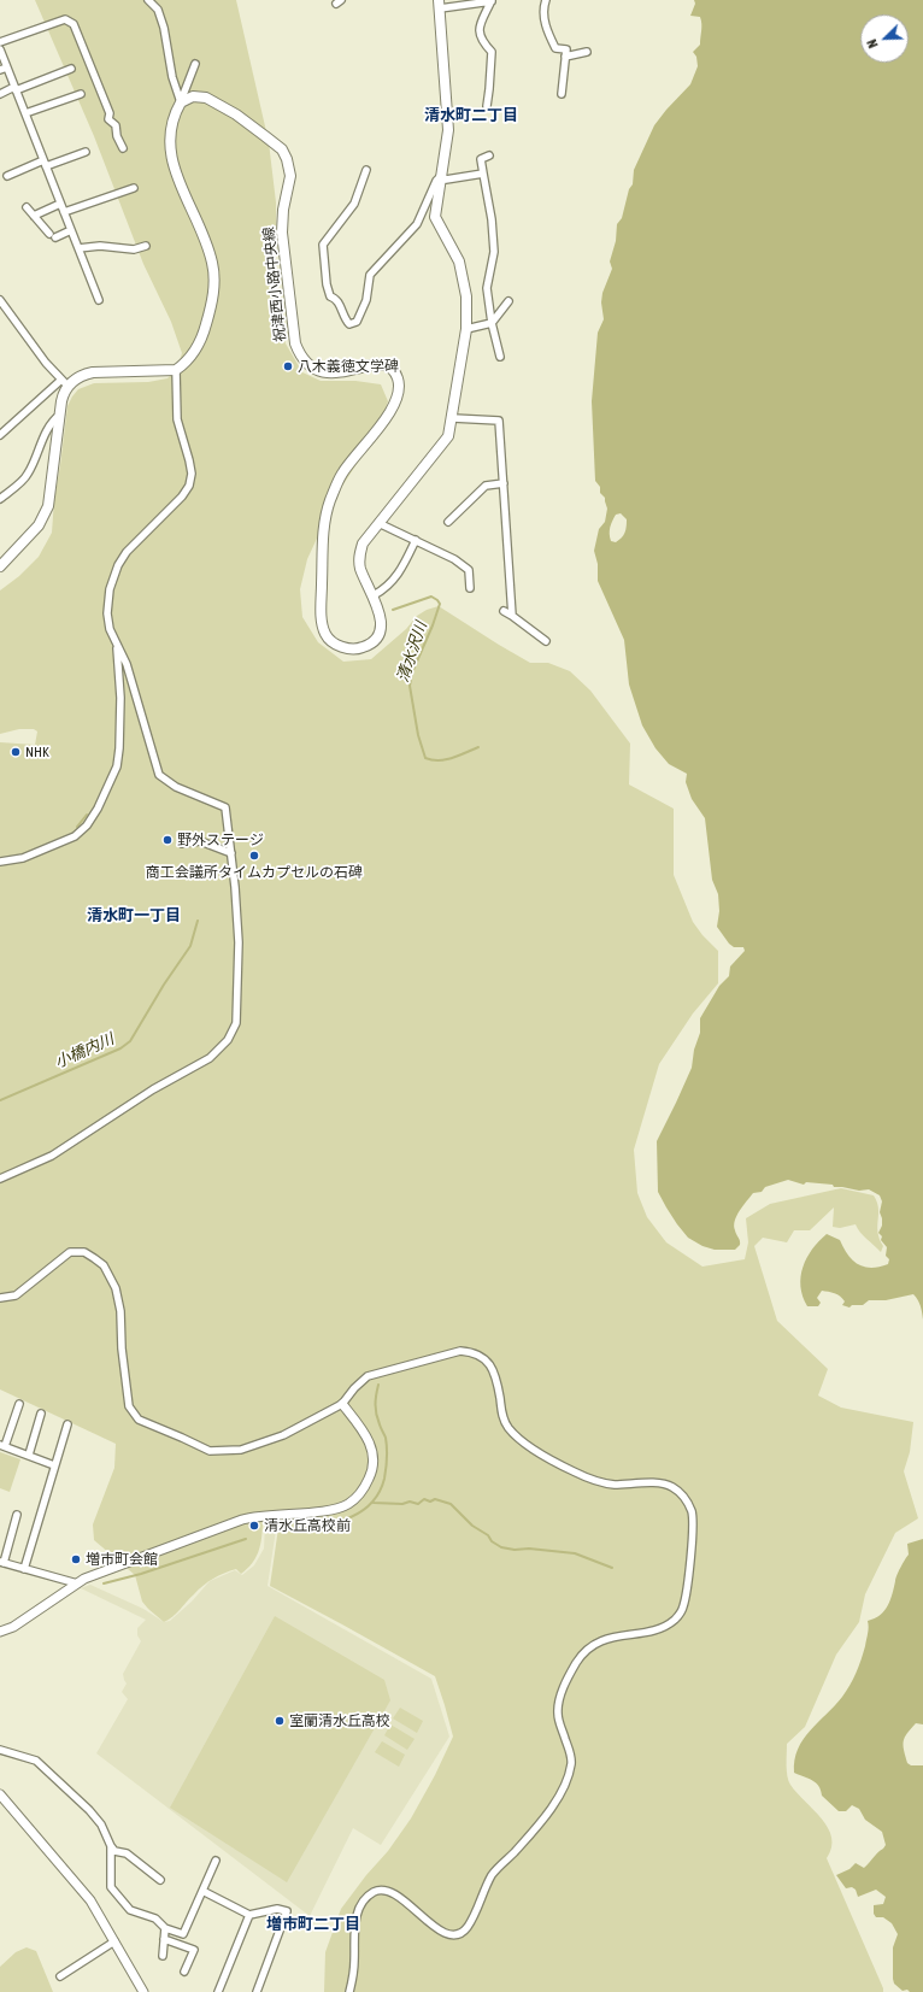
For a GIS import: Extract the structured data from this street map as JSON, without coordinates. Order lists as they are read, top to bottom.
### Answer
{
  "streets": {
    "main road": ["祝津西小路中央線"]
  },
  "districts": ["清水町二丁目", "清水町一丁目", "増市町二丁目"],
  "water": ["清水沢川", "小橋内川"],
  "places": [
    "八木義徳文学碑",
    "NHK",
    "野外ステージ",
    "商工会議所タイムカプセルの石碑",
    "清水丘高校前",
    "増市町会館",
    "室蘭清水丘高校"
  ],
  "north": "bottom left"
}
